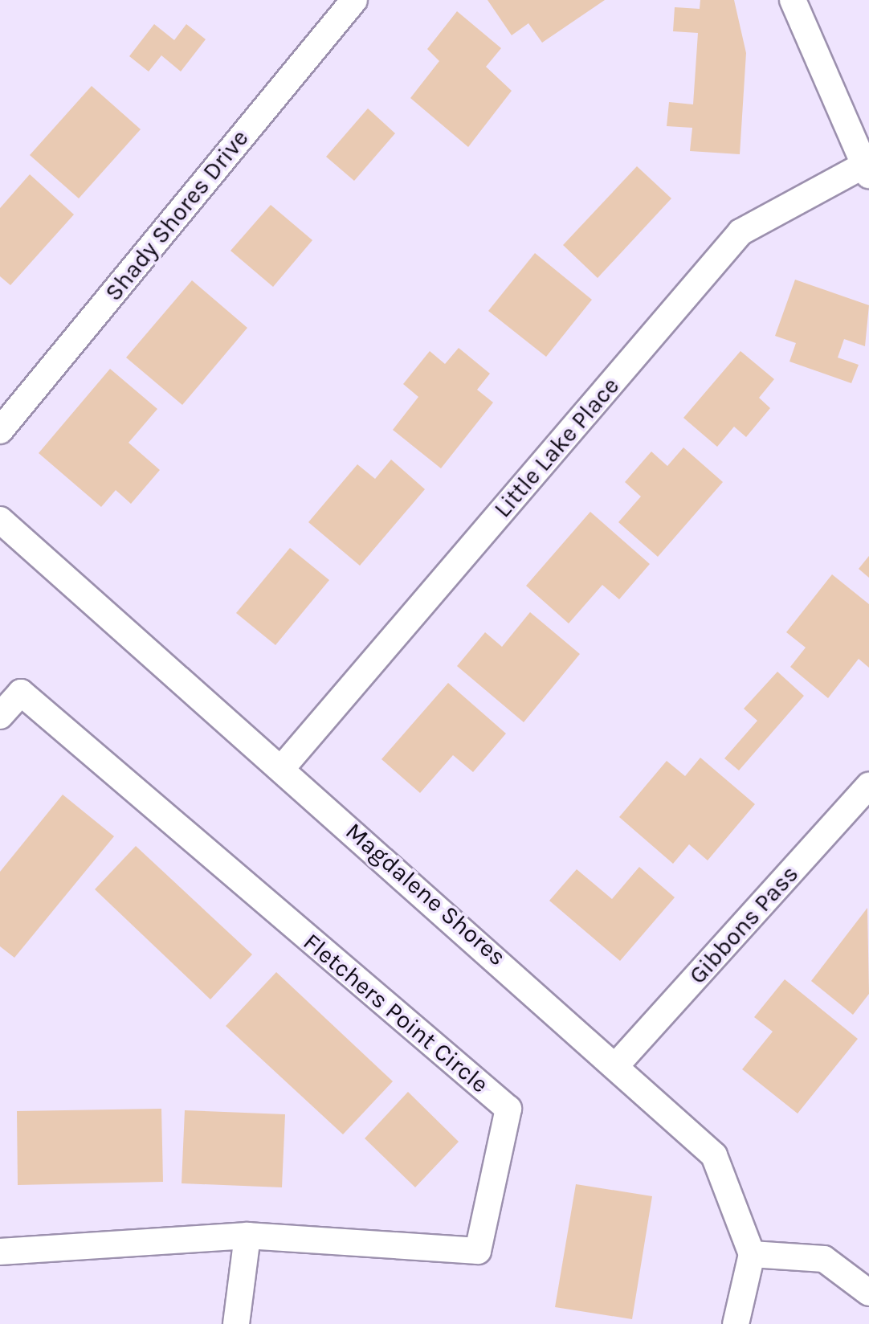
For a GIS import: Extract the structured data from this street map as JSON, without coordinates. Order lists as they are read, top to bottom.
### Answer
{
  "streets": {
    "street": [
      "Shady Shores Drive",
      "Little Lake Place",
      "Magdalene Shores",
      "Gibbons Pass",
      "Fletchers Point Circle"
    ]
  },
  "crossings": [
    ["Little Lake Place", "Magdalene Shores"],
    ["Magdalene Shores", "Gibbons Pass"]
  ]
}
